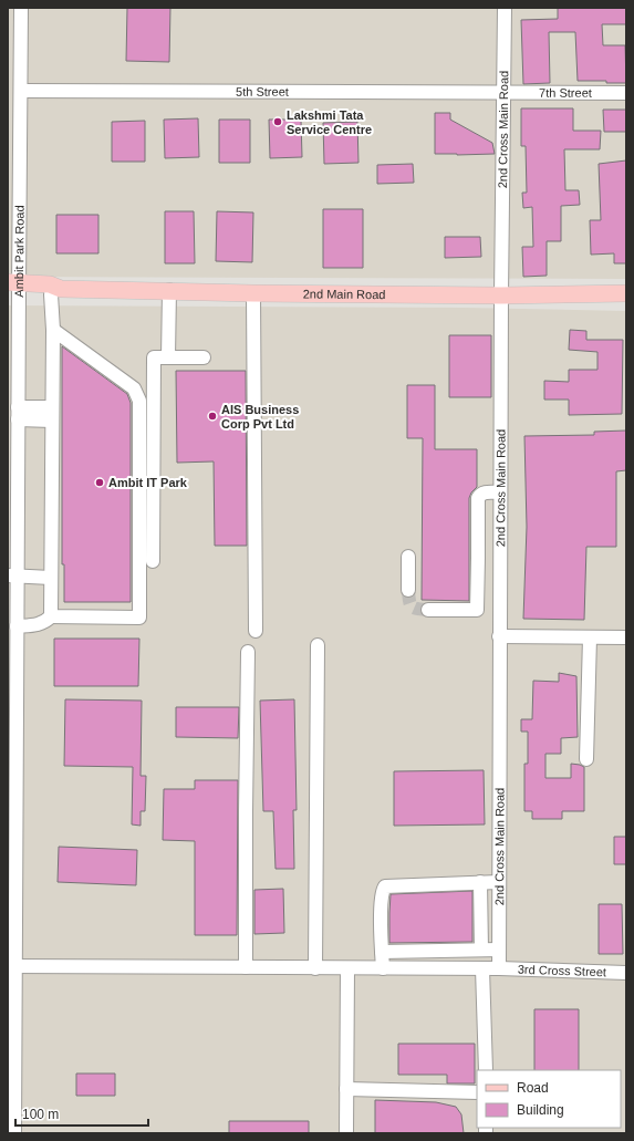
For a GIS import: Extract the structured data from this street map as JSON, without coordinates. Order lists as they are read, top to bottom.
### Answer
{
  "streets": {
    "main road": ["2nd Main Road"],
    "street": [
      "5th Street",
      "7th Street",
      "2nd Cross Main Road",
      "Ambit Park Road",
      "3rd Cross Street"
    ]
  },
  "crossings": [
    ["5th Street", "7th Street"],
    ["5th Street", "2nd Cross Main Road"],
    ["5th Street", "Ambit Park Road"],
    ["7th Street", "2nd Cross Main Road"],
    ["2nd Cross Main Road", "2nd Main Road"],
    ["2nd Cross Main Road", "3rd Cross Street"],
    ["Ambit Park Road", "2nd Main Road"],
    ["Ambit Park Road", "3rd Cross Street"]
  ],
  "places": ["Lakshmi Tata Service Centre", "AIS Business Corp Pvt Ltd", "Ambit IT Park"],
  "legend": ["Road", "Building"],
  "scale_bar": "100 m"
}
